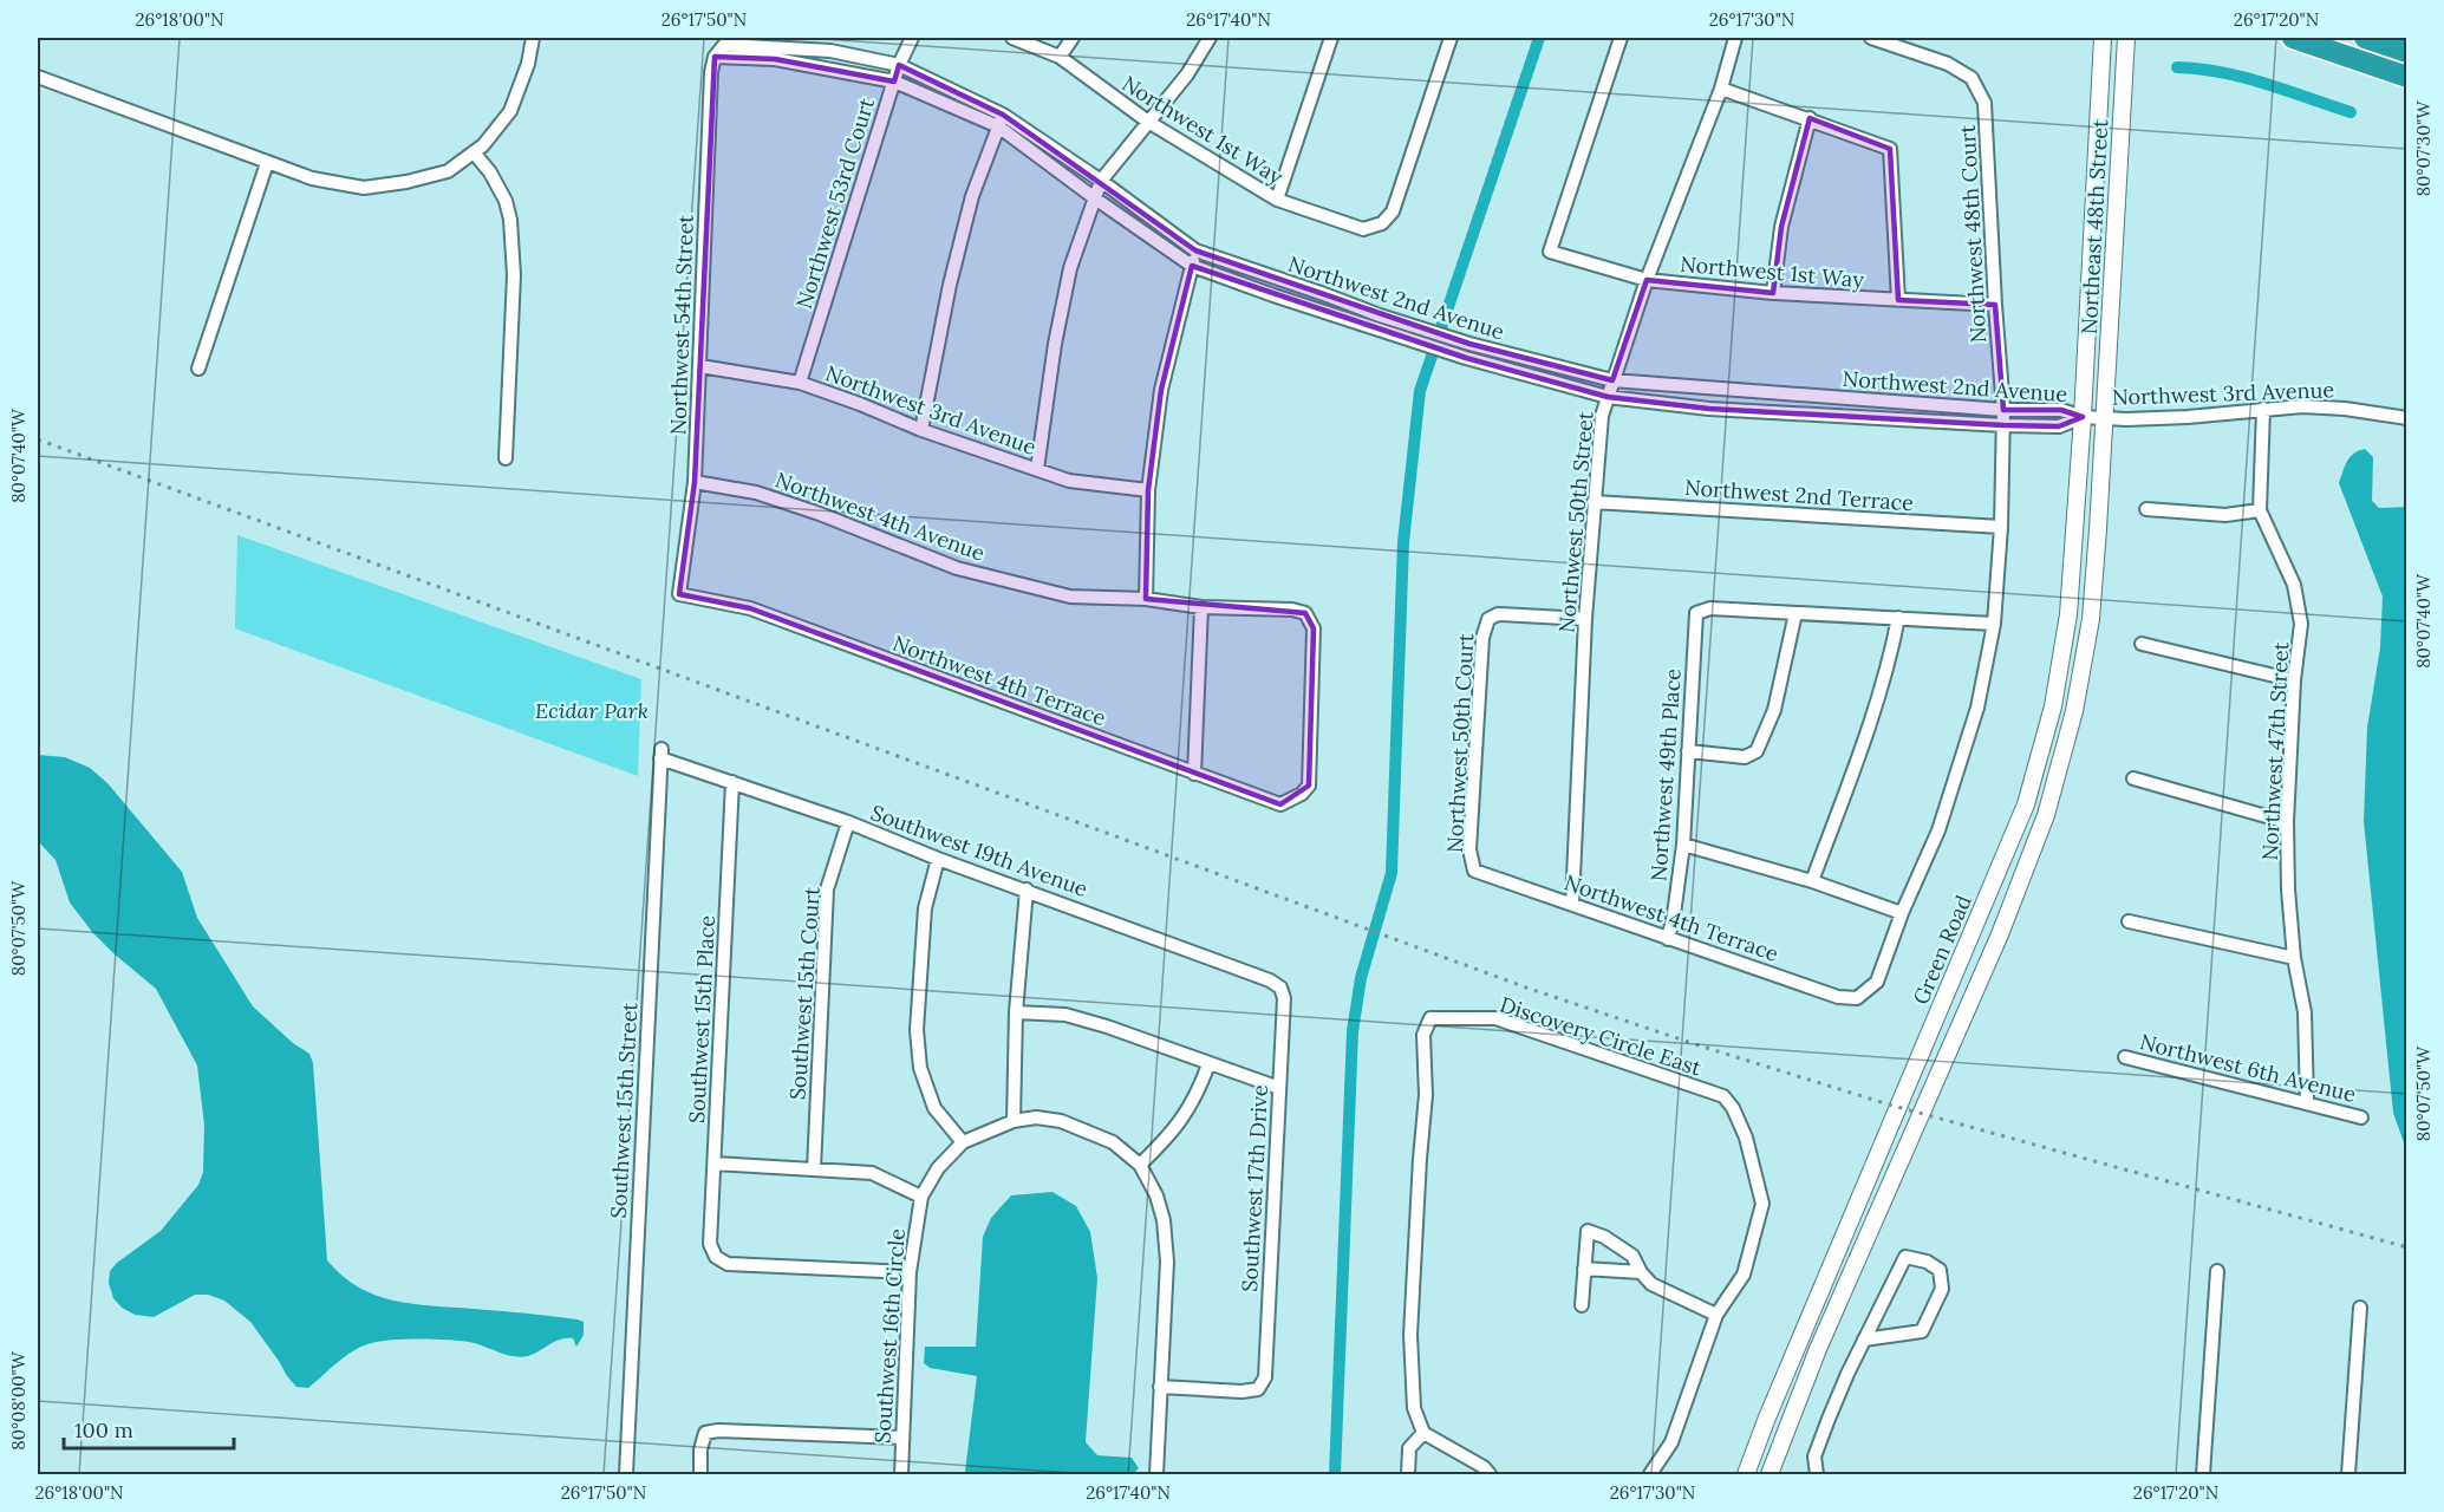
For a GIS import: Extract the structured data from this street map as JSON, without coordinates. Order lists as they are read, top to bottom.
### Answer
{
  "streets": {
    "main road": ["Northeast 48th Street", "Green Road"],
    "street": [
      "Northwest 1st Way",
      "Northwest 53rd Court",
      "Northwest 48th Court",
      "Northwest 2nd Avenue",
      "Northwest 54th Street",
      "Northwest 3rd Avenue",
      "Northwest 2nd Terrace",
      "Northwest 4th Avenue",
      "Northwest 50th Street",
      "Northwest 4th Terrace",
      "Northwest 50th Court",
      "Northwest 47th Street",
      "Northwest 49th Place",
      "Southwest 19th Avenue",
      "Southwest 15th Court",
      "Southwest 15th Place",
      "Discovery Circle East",
      "Northwest 6th Avenue",
      "Southwest 15th Street",
      "Southwest 17th Drive",
      "Southwest 16th Circle"
    ]
  },
  "crossings": [
    ["Northwest 1st Way", "Northwest 48th Court"],
    ["Northwest 1st Way", "Northwest 50th Street"],
    ["Northwest 53rd Court", "Northwest 2nd Avenue"],
    ["Northwest 53rd Court", "Northwest 3rd Avenue"],
    ["Northeast 48th Street", "Northwest 2nd Avenue"],
    ["Northeast 48th Street", "Northwest 3rd Avenue"],
    ["Northeast 48th Street", "Green Road"],
    ["Northwest 48th Court", "Northwest 2nd Avenue"],
    ["Northwest 48th Court", "Northwest 2nd Terrace"],
    ["Northwest 48th Court", "Northwest 4th Terrace"],
    ["Northwest 2nd Avenue", "Northwest 54th Street"],
    ["Northwest 2nd Avenue", "Northwest 3rd Avenue"],
    ["Northwest 2nd Avenue", "Northwest 50th Street"],
    ["Northwest 2nd Avenue", "Green Road"],
    ["Northwest 54th Street", "Northwest 3rd Avenue"],
    ["Northwest 54th Street", "Northwest 4th Avenue"],
    ["Northwest 54th Street", "Northwest 4th Terrace"],
    ["Northwest 3rd Avenue", "Northwest 47th Street"],
    ["Northwest 3rd Avenue", "Green Road"],
    ["Northwest 2nd Terrace", "Northwest 50th Street"],
    ["Northwest 4th Avenue", "Northwest 4th Terrace"],
    ["Northwest 50th Street", "Northwest 4th Terrace"],
    ["Northwest 50th Street", "Northwest 50th Court"],
    ["Northwest 4th Terrace", "Northwest 50th Court"],
    ["Northwest 4th Terrace", "Northwest 49th Place"],
    ["Northwest 47th Street", "Northwest 6th Avenue"],
    ["Southwest 19th Avenue", "Southwest 15th Court"],
    ["Southwest 19th Avenue", "Southwest 15th Place"],
    ["Southwest 19th Avenue", "Southwest 15th Street"],
    ["Southwest 19th Avenue", "Southwest 17th Drive"],
    ["Southwest 15th Place", "Southwest 16th Circle"]
  ],
  "parks": ["Ecidar Park"],
  "scale_bar": "100 m",
  "coordinates": [
    "26°18'00\"N",
    "26°17'50\"N",
    "26°17'40\"N",
    "26°17'30\"N",
    "26°17'20\"N",
    "80°07'30\"W",
    "80°07'40\"W",
    "80°07'50\"W",
    "80°08'00\"W"
  ]
}
